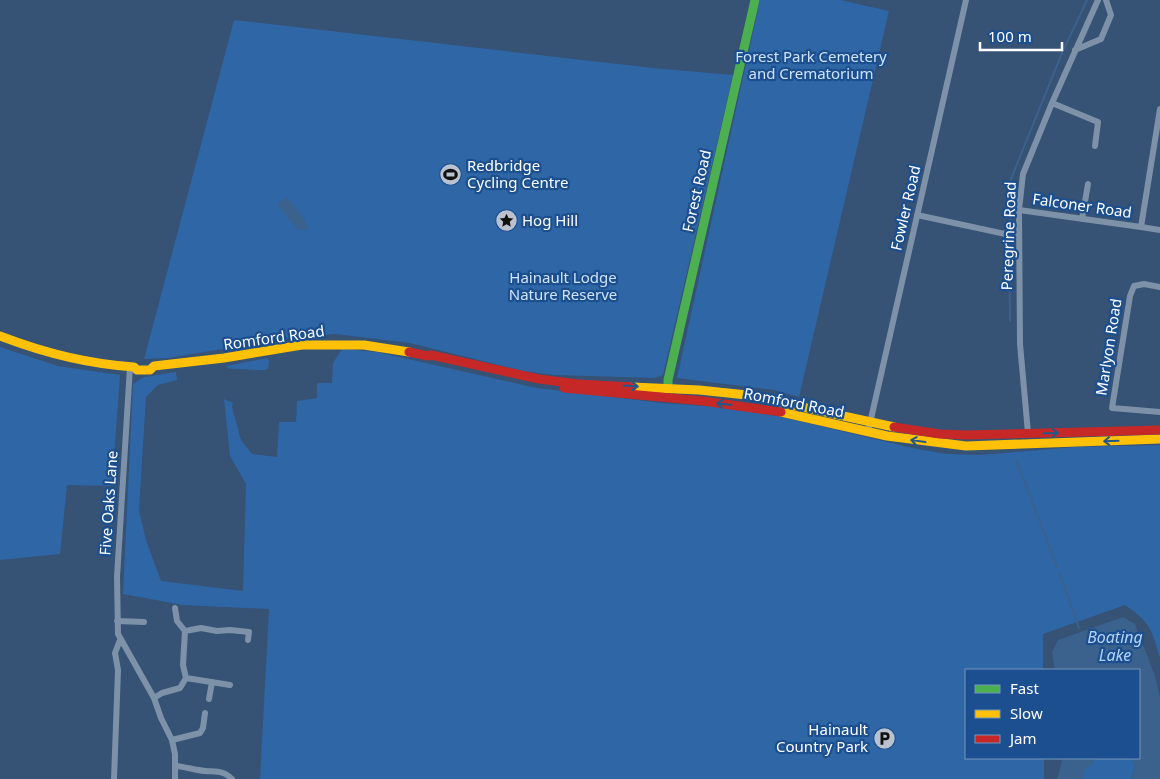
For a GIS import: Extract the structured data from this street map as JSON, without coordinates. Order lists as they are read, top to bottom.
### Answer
{
  "streets": {
    "main road": ["Forest Road", "Romford Road"],
    "street": [
      "Falconer Road",
      "Fowler Road",
      "Peregrine Road",
      "Marlyon Road",
      "Five Oaks Lane"
    ]
  },
  "crossings": [
    ["Forest Road", "Romford Road"],
    ["Falconer Road", "Peregrine Road"],
    ["Fowler Road", "Romford Road"],
    ["Peregrine Road", "Romford Road"],
    ["Romford Road", "Five Oaks Lane"]
  ],
  "water": ["Boating Lake"],
  "parks": ["Forest Park Cemetery and Crematorium", "Hainault Lodge Nature Reserve"],
  "places": {
    "sports": ["Redbridge Cycling Centre"],
    "place": ["Hog Hill"],
    "parking": ["Hainault Country Park"]
  },
  "legend": ["Fast", "Slow", "Jam"],
  "scale_bar": "100 m"
}
